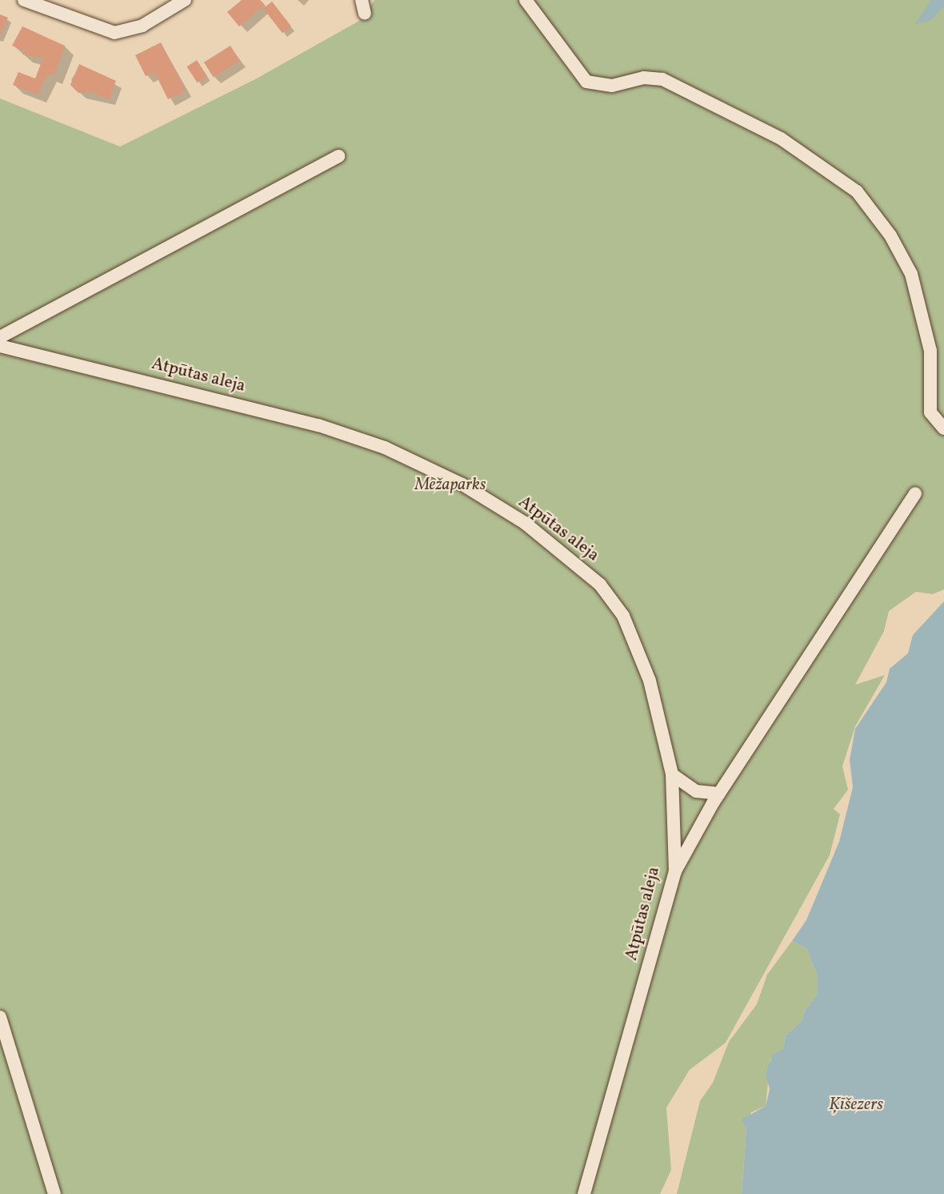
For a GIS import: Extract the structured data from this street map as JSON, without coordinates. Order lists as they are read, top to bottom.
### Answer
{
  "streets": {
    "street": ["Atpūtas aleja"]
  },
  "water": ["Ķīšezers"],
  "parks": ["Mežaparks"]
}
